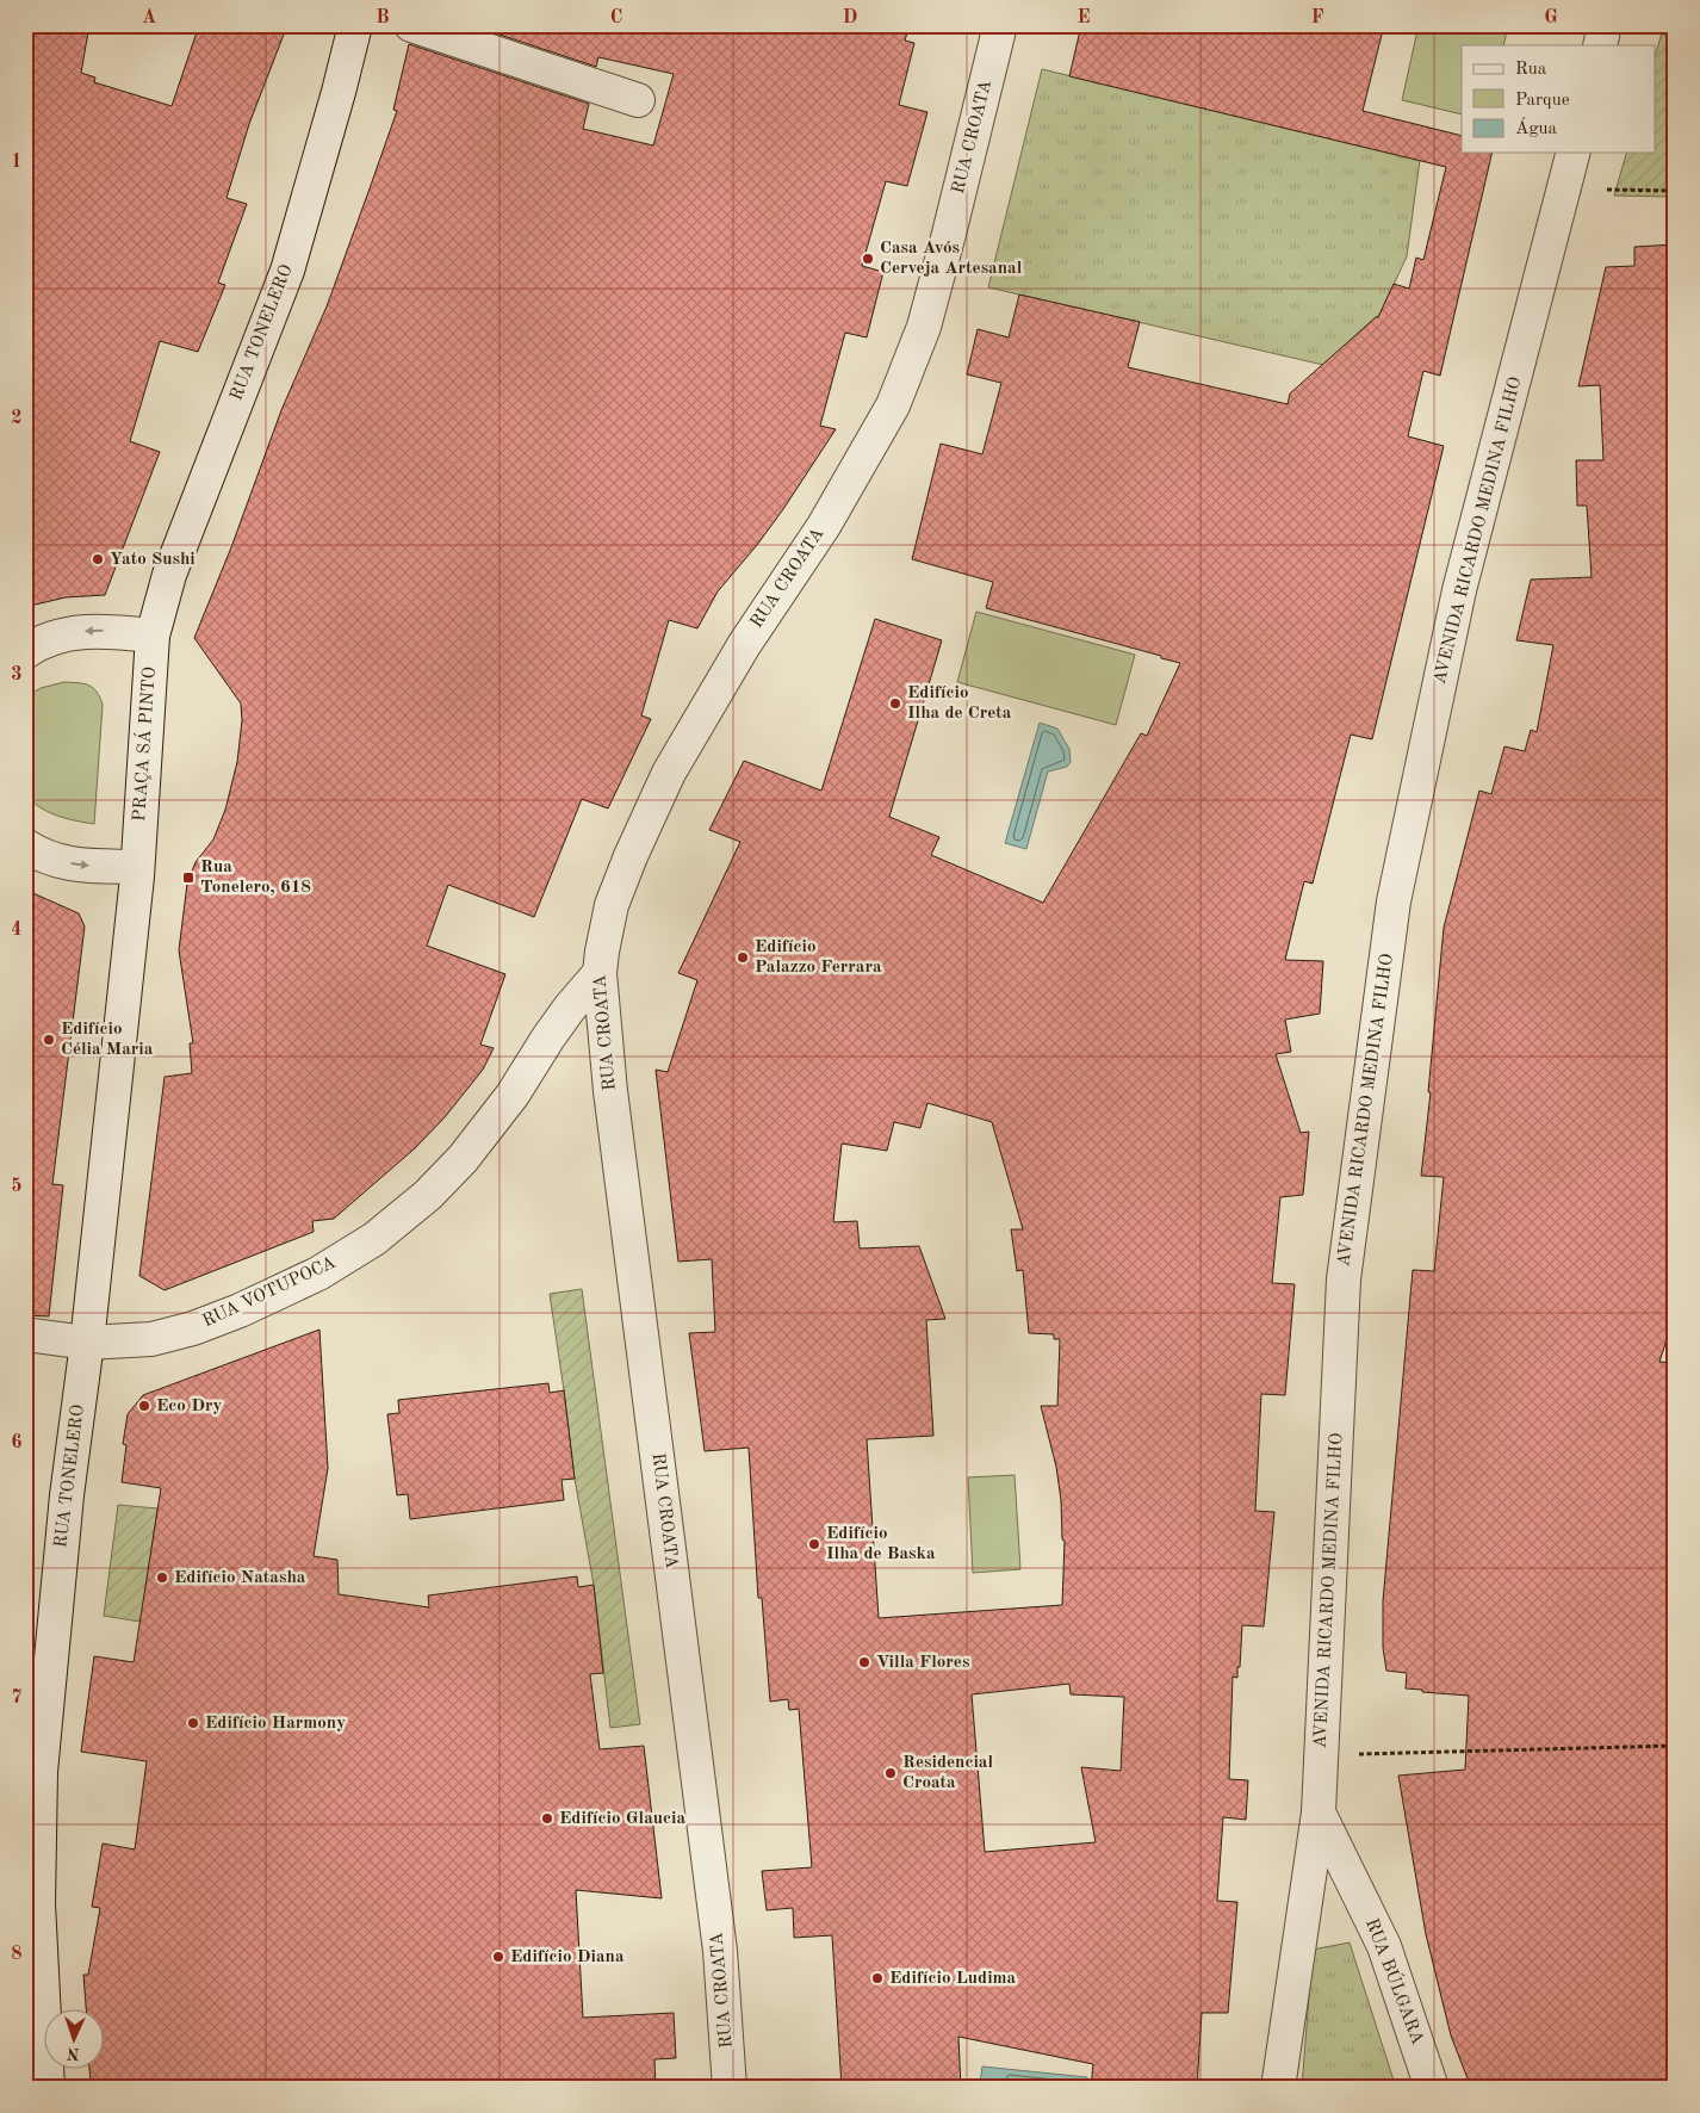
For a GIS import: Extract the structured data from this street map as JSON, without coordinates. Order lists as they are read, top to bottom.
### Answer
{
  "streets": {
    "street": [
      "RUA CROATA",
      "RUA TONELERO",
      "AVENIDA RICARDO MEDINA FILHO",
      "PRAÇA SÁ PINTO",
      "RUA VOTUPOCA",
      "RUA BÚLGARA"
    ]
  },
  "crossings": [
    ["RUA CROATA", "RUA VOTUPOCA"],
    ["RUA TONELERO", "PRAÇA SÁ PINTO"],
    ["RUA TONELERO", "RUA VOTUPOCA"],
    ["AVENIDA RICARDO MEDINA FILHO", "RUA BÚLGARA"]
  ],
  "places": {
    "other": [
      "Casa Avós Cerveja Artesanal",
      "Yato Sushi",
      "Edifício Ilha de Creta",
      "Edifício Palazzo Ferrara",
      "Edifício Célia Maria",
      "Eco Dry",
      "Edifício Ilha de Baska",
      "Edifício Natasha",
      "Villa Flores",
      "Edifício Harmony",
      "Residencial Croata",
      "Edifício Glaucia",
      "Edifício Diana",
      "Edifício Ludima"
    ],
    "transit": ["Rua Tonelero, 618"]
  },
  "legend": ["Rua", "Parque", "Água"],
  "north": "bottom",
  "grid": {
    "columns": [
      "A",
      "B",
      "C",
      "D",
      "E",
      "F",
      "G"
    ],
    "rows": [
      "1",
      "2",
      "3",
      "4",
      "5",
      "6",
      "7",
      "8"
    ]
  }
}
